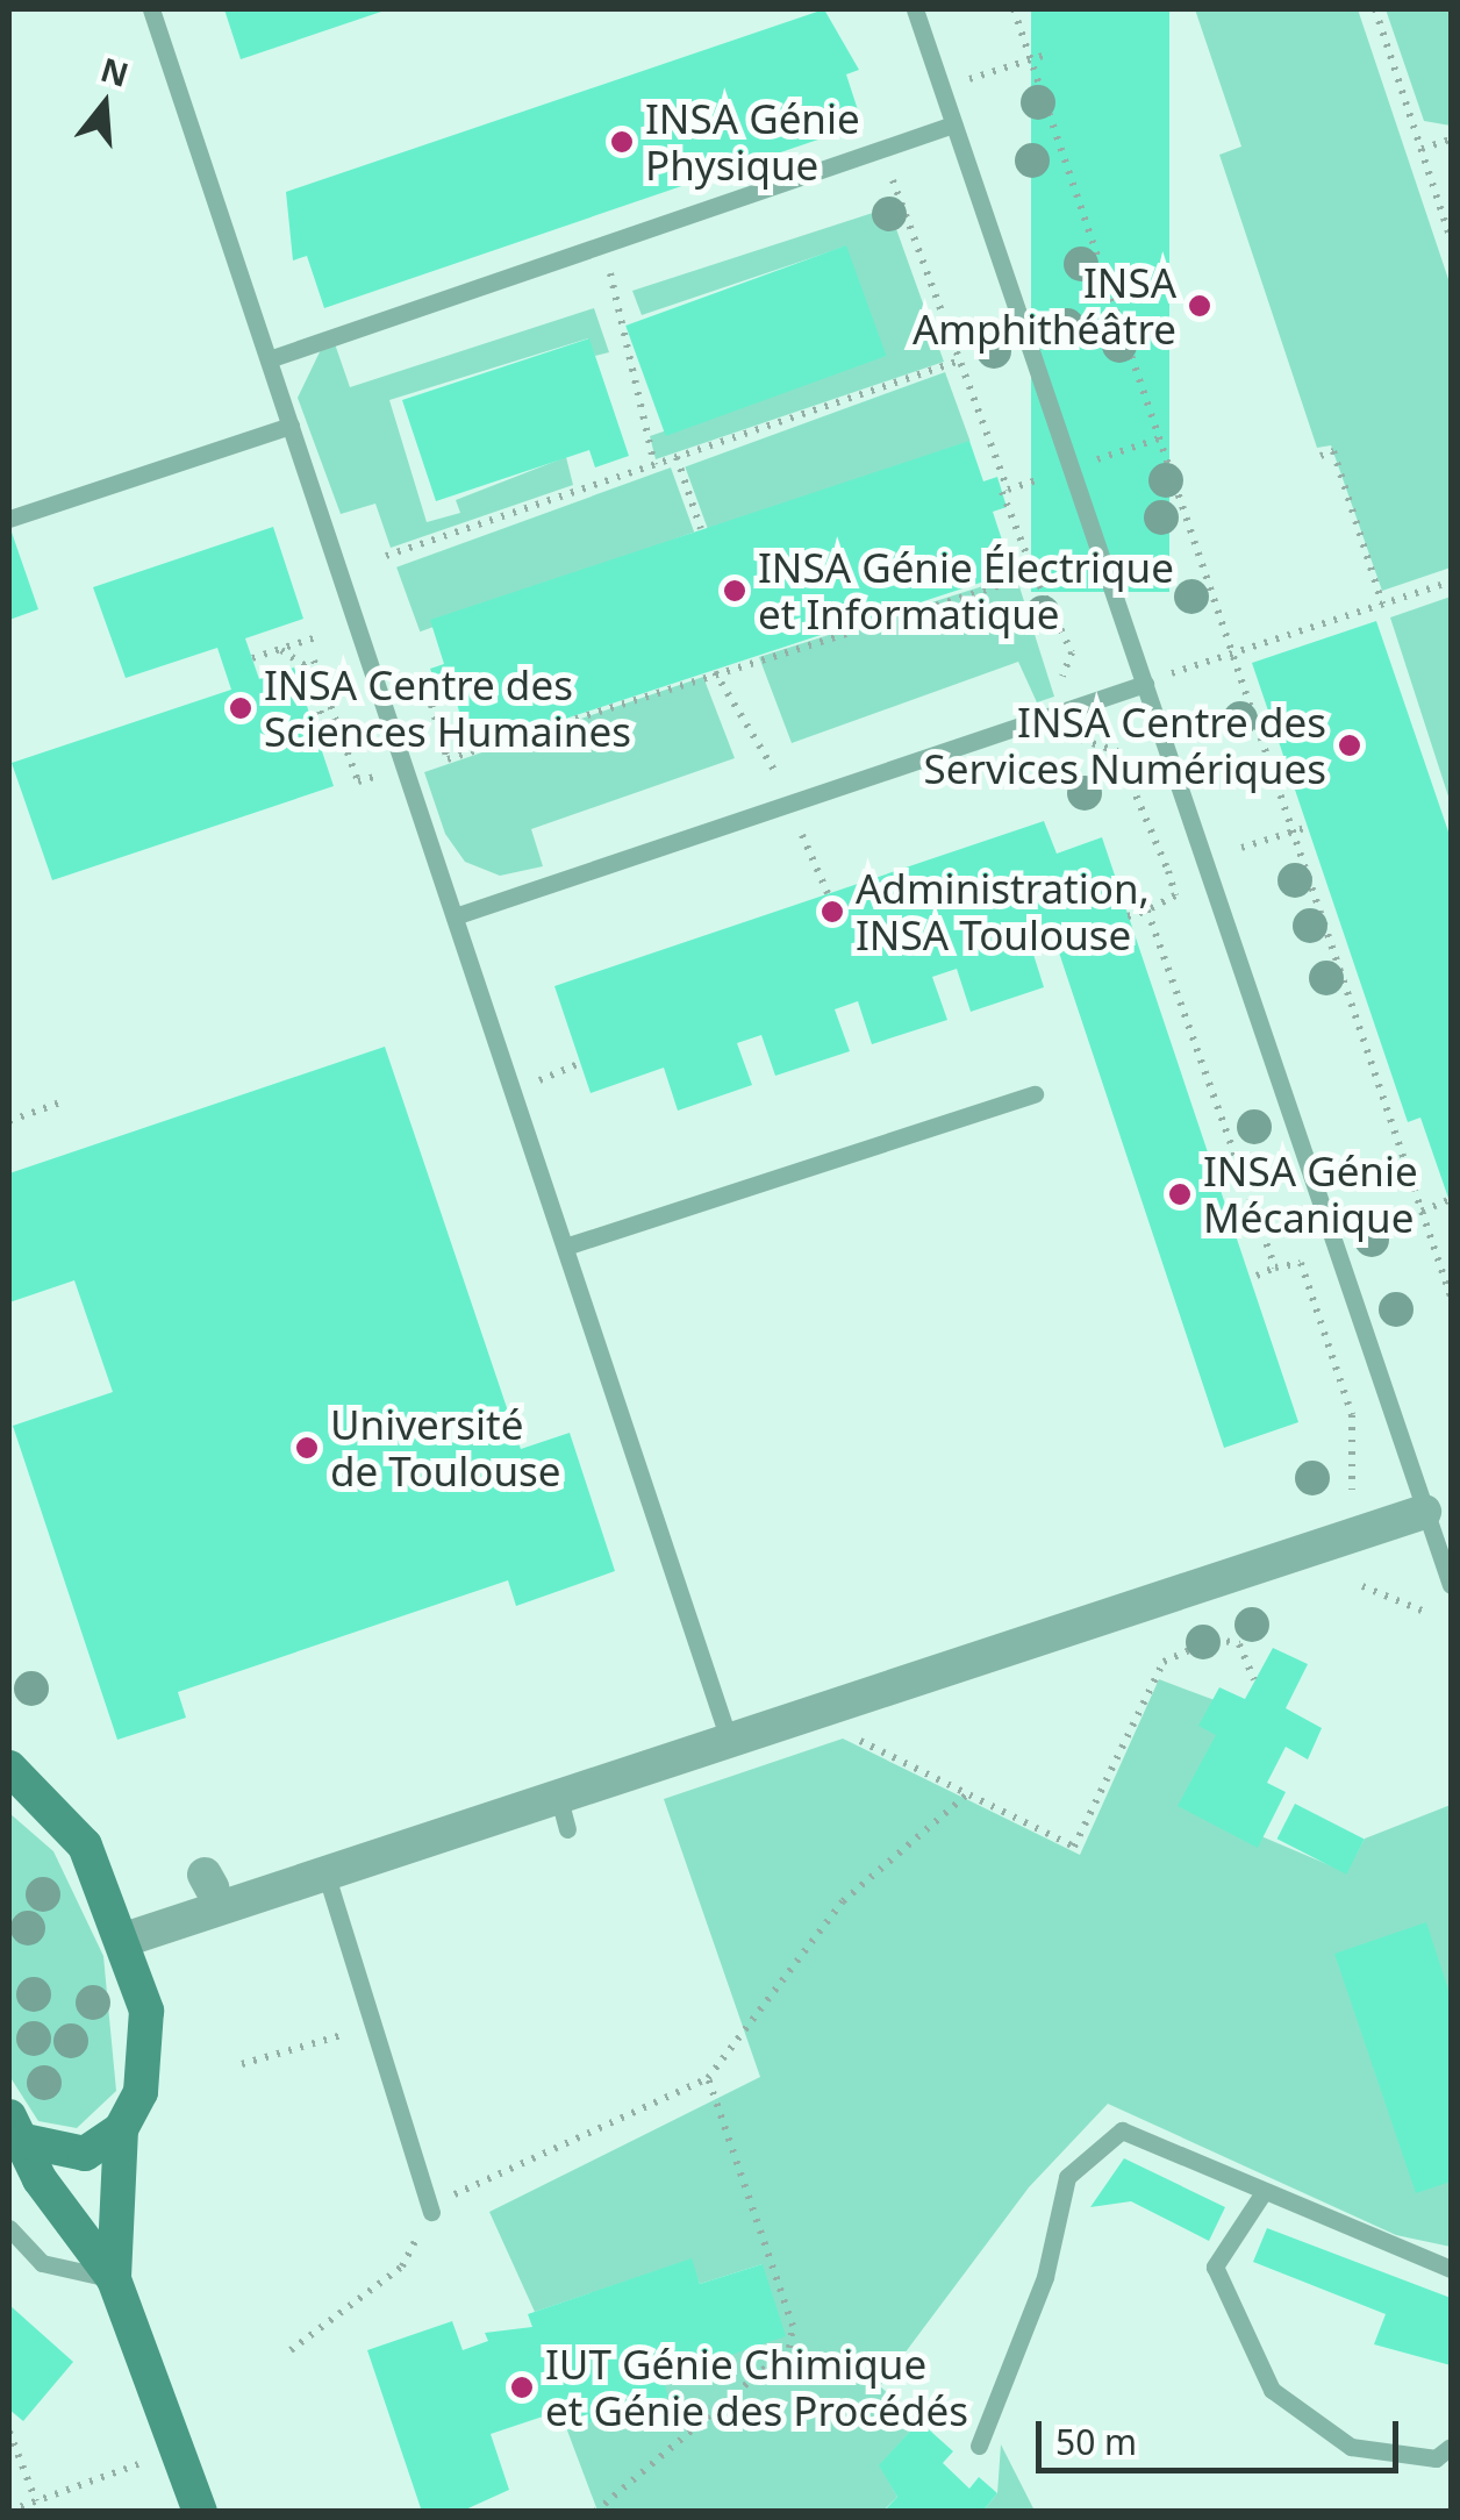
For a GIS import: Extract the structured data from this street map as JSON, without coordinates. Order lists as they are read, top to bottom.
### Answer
{
  "places": [
    "INSA Génie Physique",
    "INSA Amphithéâtre",
    "INSA Génie Électrique et Informatique",
    "INSA Centre des Sciences Humaines",
    "INSA Centre des Services Numériques",
    "Administration, INSA Toulouse",
    "INSA Génie Mécanique",
    "Université de Toulouse",
    "IUT Génie Chimique et Génie des Procédés"
  ],
  "scale_bar": "50 m",
  "north": "top"
}
